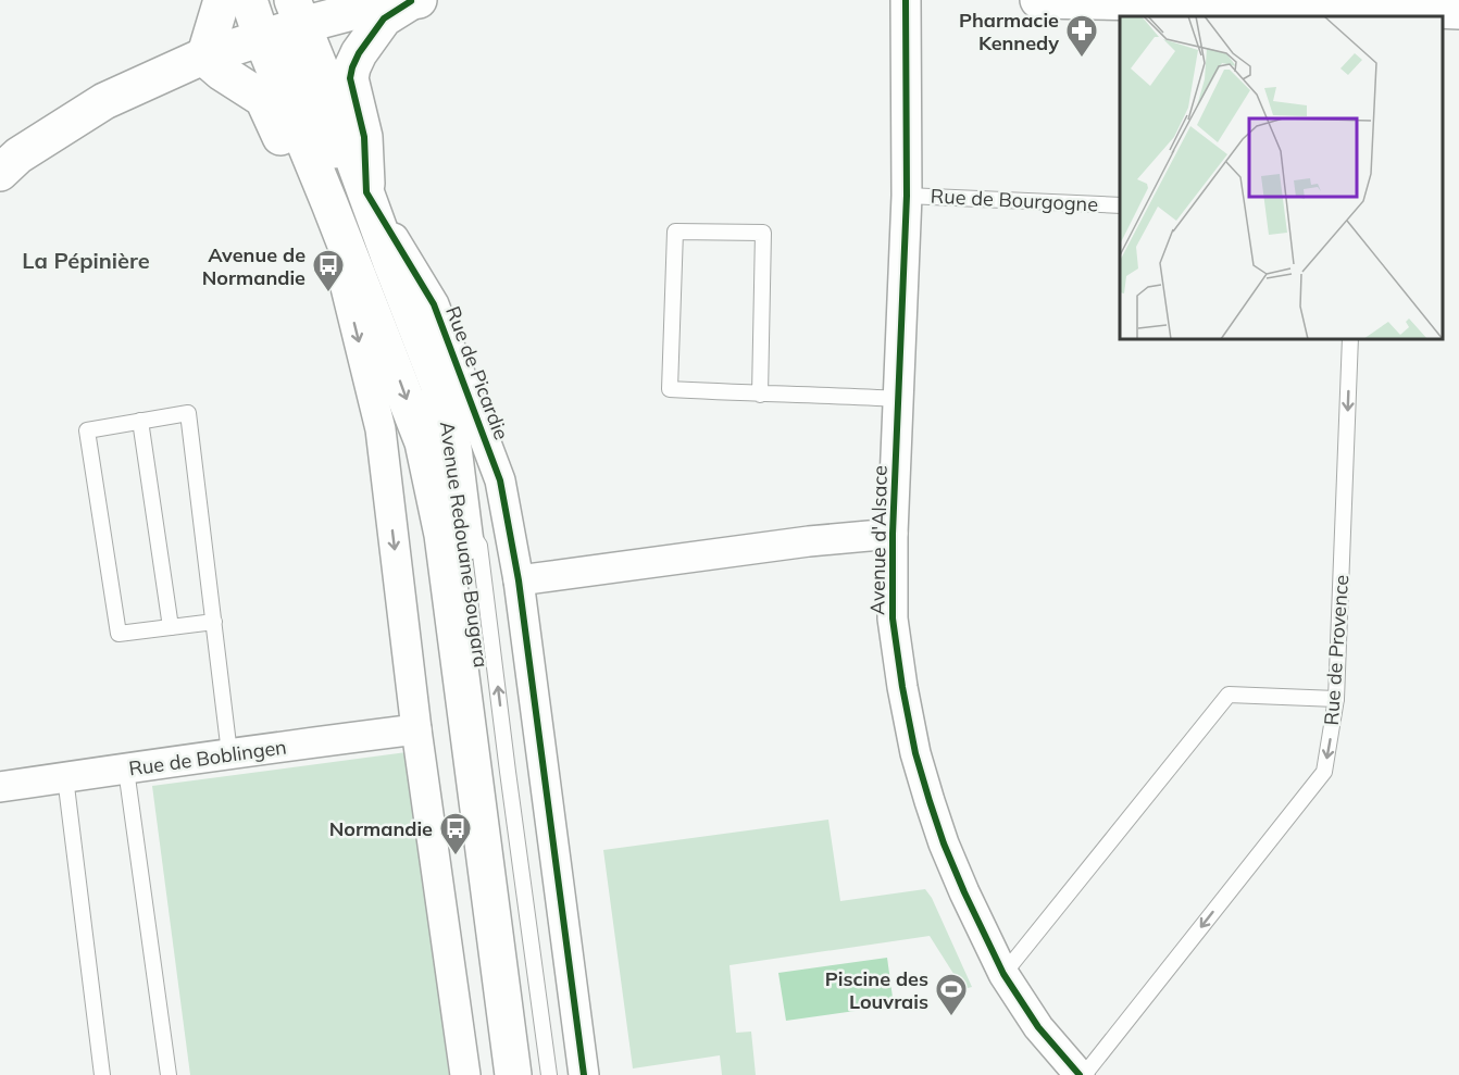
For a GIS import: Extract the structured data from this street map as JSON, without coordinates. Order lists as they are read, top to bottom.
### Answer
{
  "streets": {
    "main road": ["Avenue Redouane Bougara"],
    "street": ["Rue de Picardie", "Avenue d'Alsace", "Rue de Boblingen"],
    "lane": ["Rue de Bourgogne", "Rue de Provence"]
  },
  "crossings": [
    ["Rue de Bourgogne", "Avenue d'Alsace"],
    ["Rue de Picardie", "Avenue Redouane Bougara"],
    ["Avenue Redouane Bougara", "Rue de Boblingen"]
  ],
  "one_way": ["Rue de Provence"],
  "districts": ["La Pépinière"],
  "places": {
    "pharmacy": ["Pharmacie Kennedy"],
    "bus stop": ["Avenue de Normandie", "Normandie"],
    "sports": ["Piscine des Louvrais"]
  }
}
